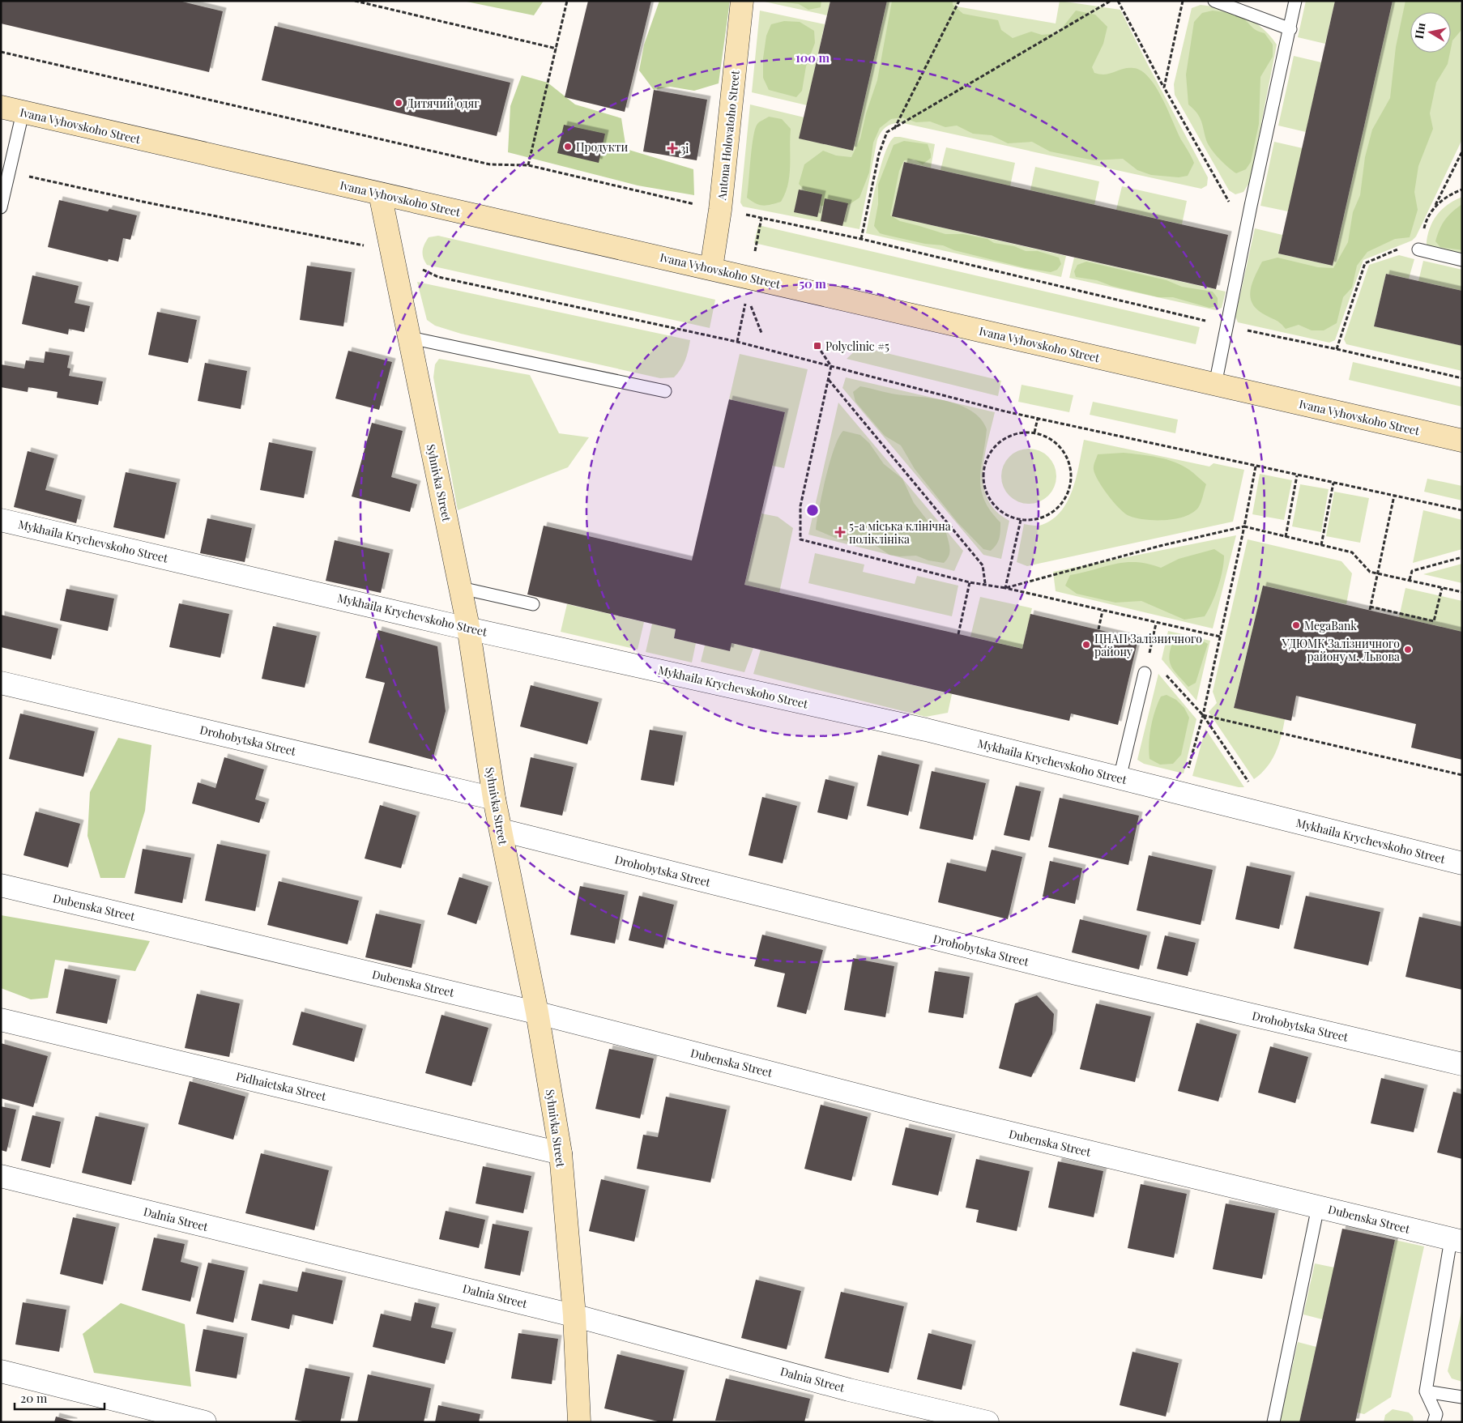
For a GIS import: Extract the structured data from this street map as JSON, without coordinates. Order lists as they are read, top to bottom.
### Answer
{
  "streets": {
    "street": [
      "Ivana Vyhovskoho Street",
      "Antona Holovatoho Street",
      "Syhnivka Street",
      "Mykhaila Krychevskoho Street",
      "Drohobytska Street",
      "Dubenska Street",
      "Pidhaietska Street",
      "Dalnia Street"
    ]
  },
  "crossings": [
    ["Ivana Vyhovskoho Street", "Antona Holovatoho Street"],
    ["Ivana Vyhovskoho Street", "Syhnivka Street"],
    ["Syhnivka Street", "Mykhaila Krychevskoho Street"],
    ["Syhnivka Street", "Drohobytska Street"],
    ["Syhnivka Street", "Dubenska Street"],
    ["Syhnivka Street", "Pidhaietska Street"],
    ["Syhnivka Street", "Dalnia Street"]
  ],
  "places": {
    "other": [
      "Дитячий одяг",
      "Продукти",
      "MegaBank",
      "ЦНАП Залізничного району",
      "УДЮМК Залізничного району м. Львова"
    ],
    "health": ["3i", "5-а міська клінічна поліклініка"],
    "transit": ["Polyclinic #5"]
  },
  "scale_bar": "20 m",
  "north": "left",
  "rings": ["100 m", "50 m"]
}
